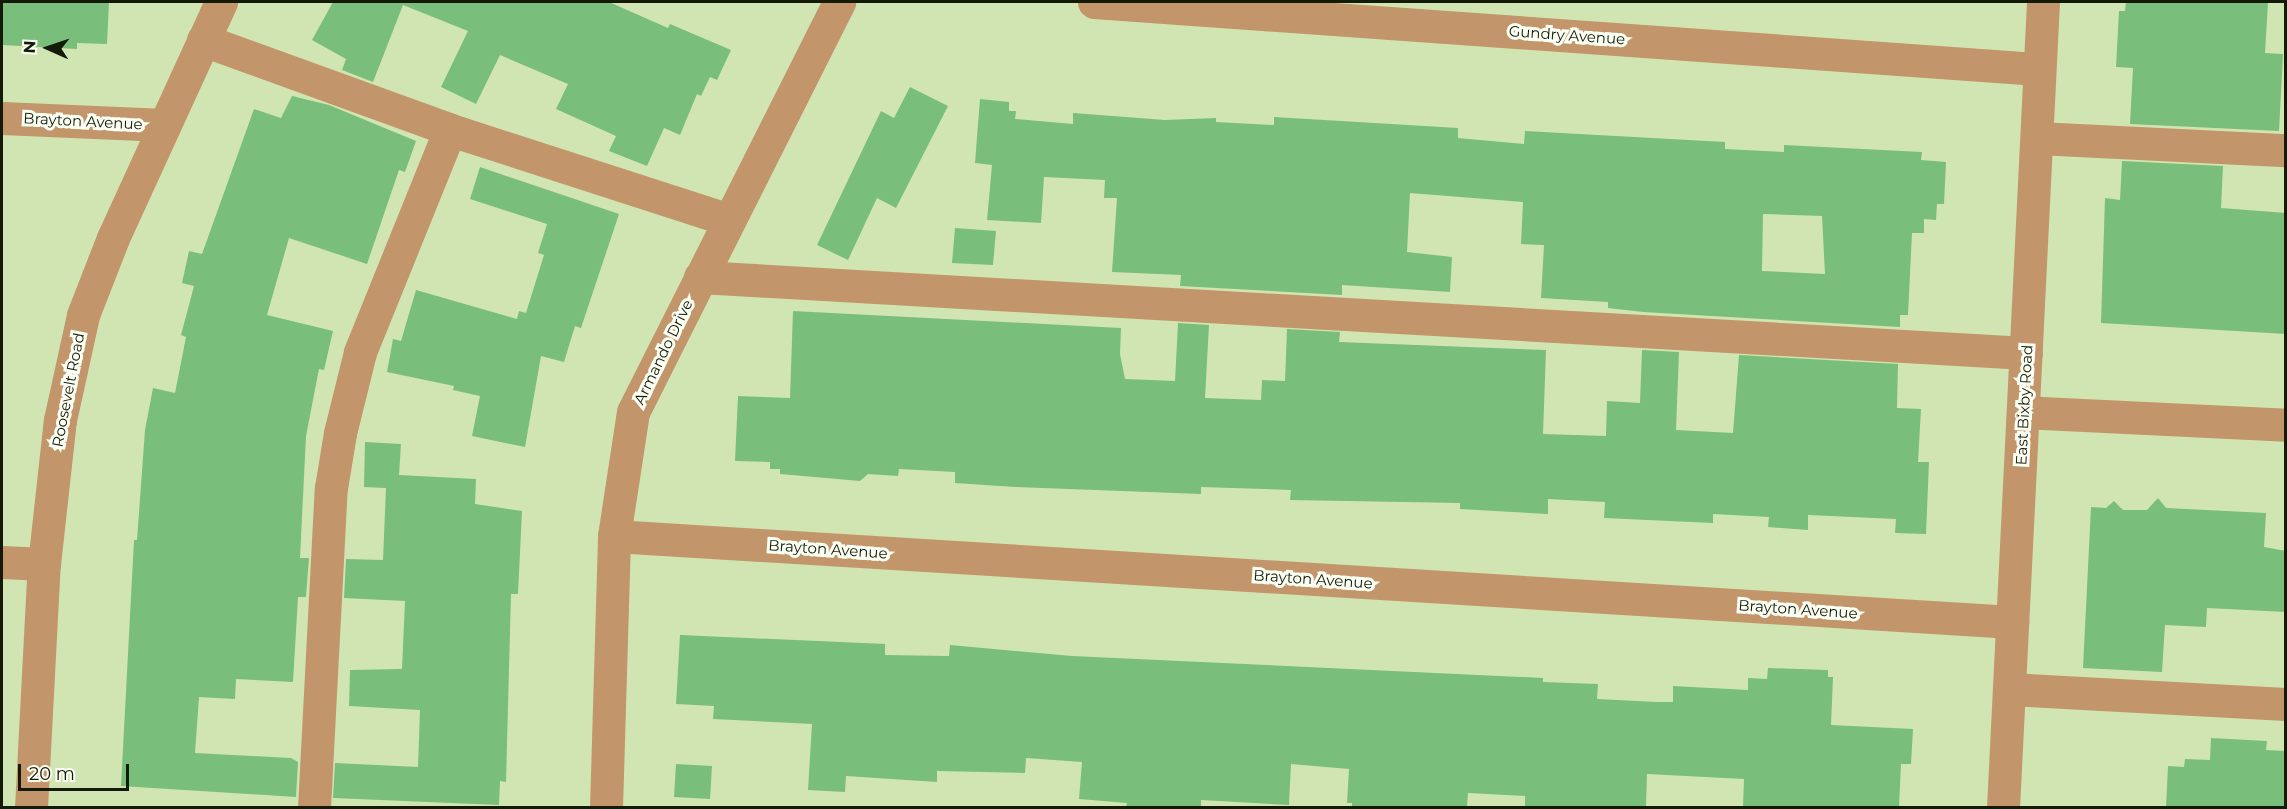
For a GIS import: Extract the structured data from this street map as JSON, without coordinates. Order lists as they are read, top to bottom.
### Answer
{
  "streets": {
    "street": [
      "Gundry Avenue",
      "Brayton Avenue",
      "Armando Drive",
      "Roosevelt Road",
      "East Bixby Road"
    ]
  },
  "crossings": [
    ["Gundry Avenue", "East Bixby Road"],
    ["Brayton Avenue", "Armando Drive"],
    ["Brayton Avenue", "Roosevelt Road"],
    ["Brayton Avenue", "East Bixby Road"]
  ],
  "scale_bar": "20 m",
  "north": "left"
}
